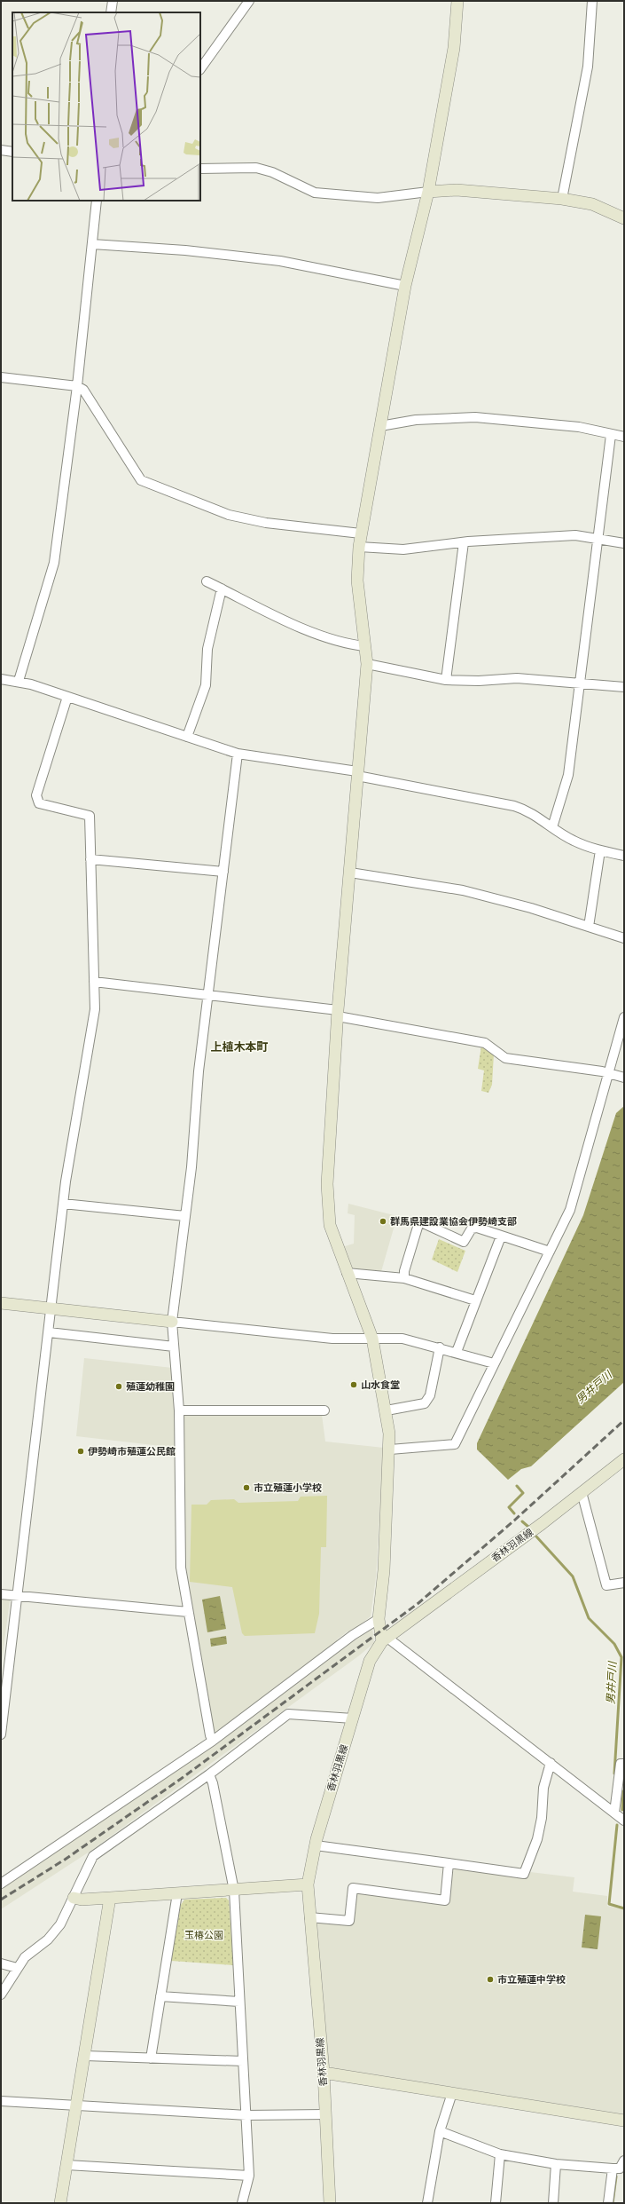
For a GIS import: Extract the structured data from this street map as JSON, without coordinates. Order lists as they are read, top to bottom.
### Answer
{
  "streets": {
    "street": ["香林羽黒線"]
  },
  "districts": ["上植木本町"],
  "water": ["男井戸川"],
  "parks": ["玉椿公園"],
  "places": [
    "群馬県建設業協会伊勢崎支部",
    "山水食堂",
    "殖蓮幼稚園",
    "伊勢崎市殖蓮公民館",
    "市立殖蓮小学校",
    "市立殖蓮中学校"
  ]
}
